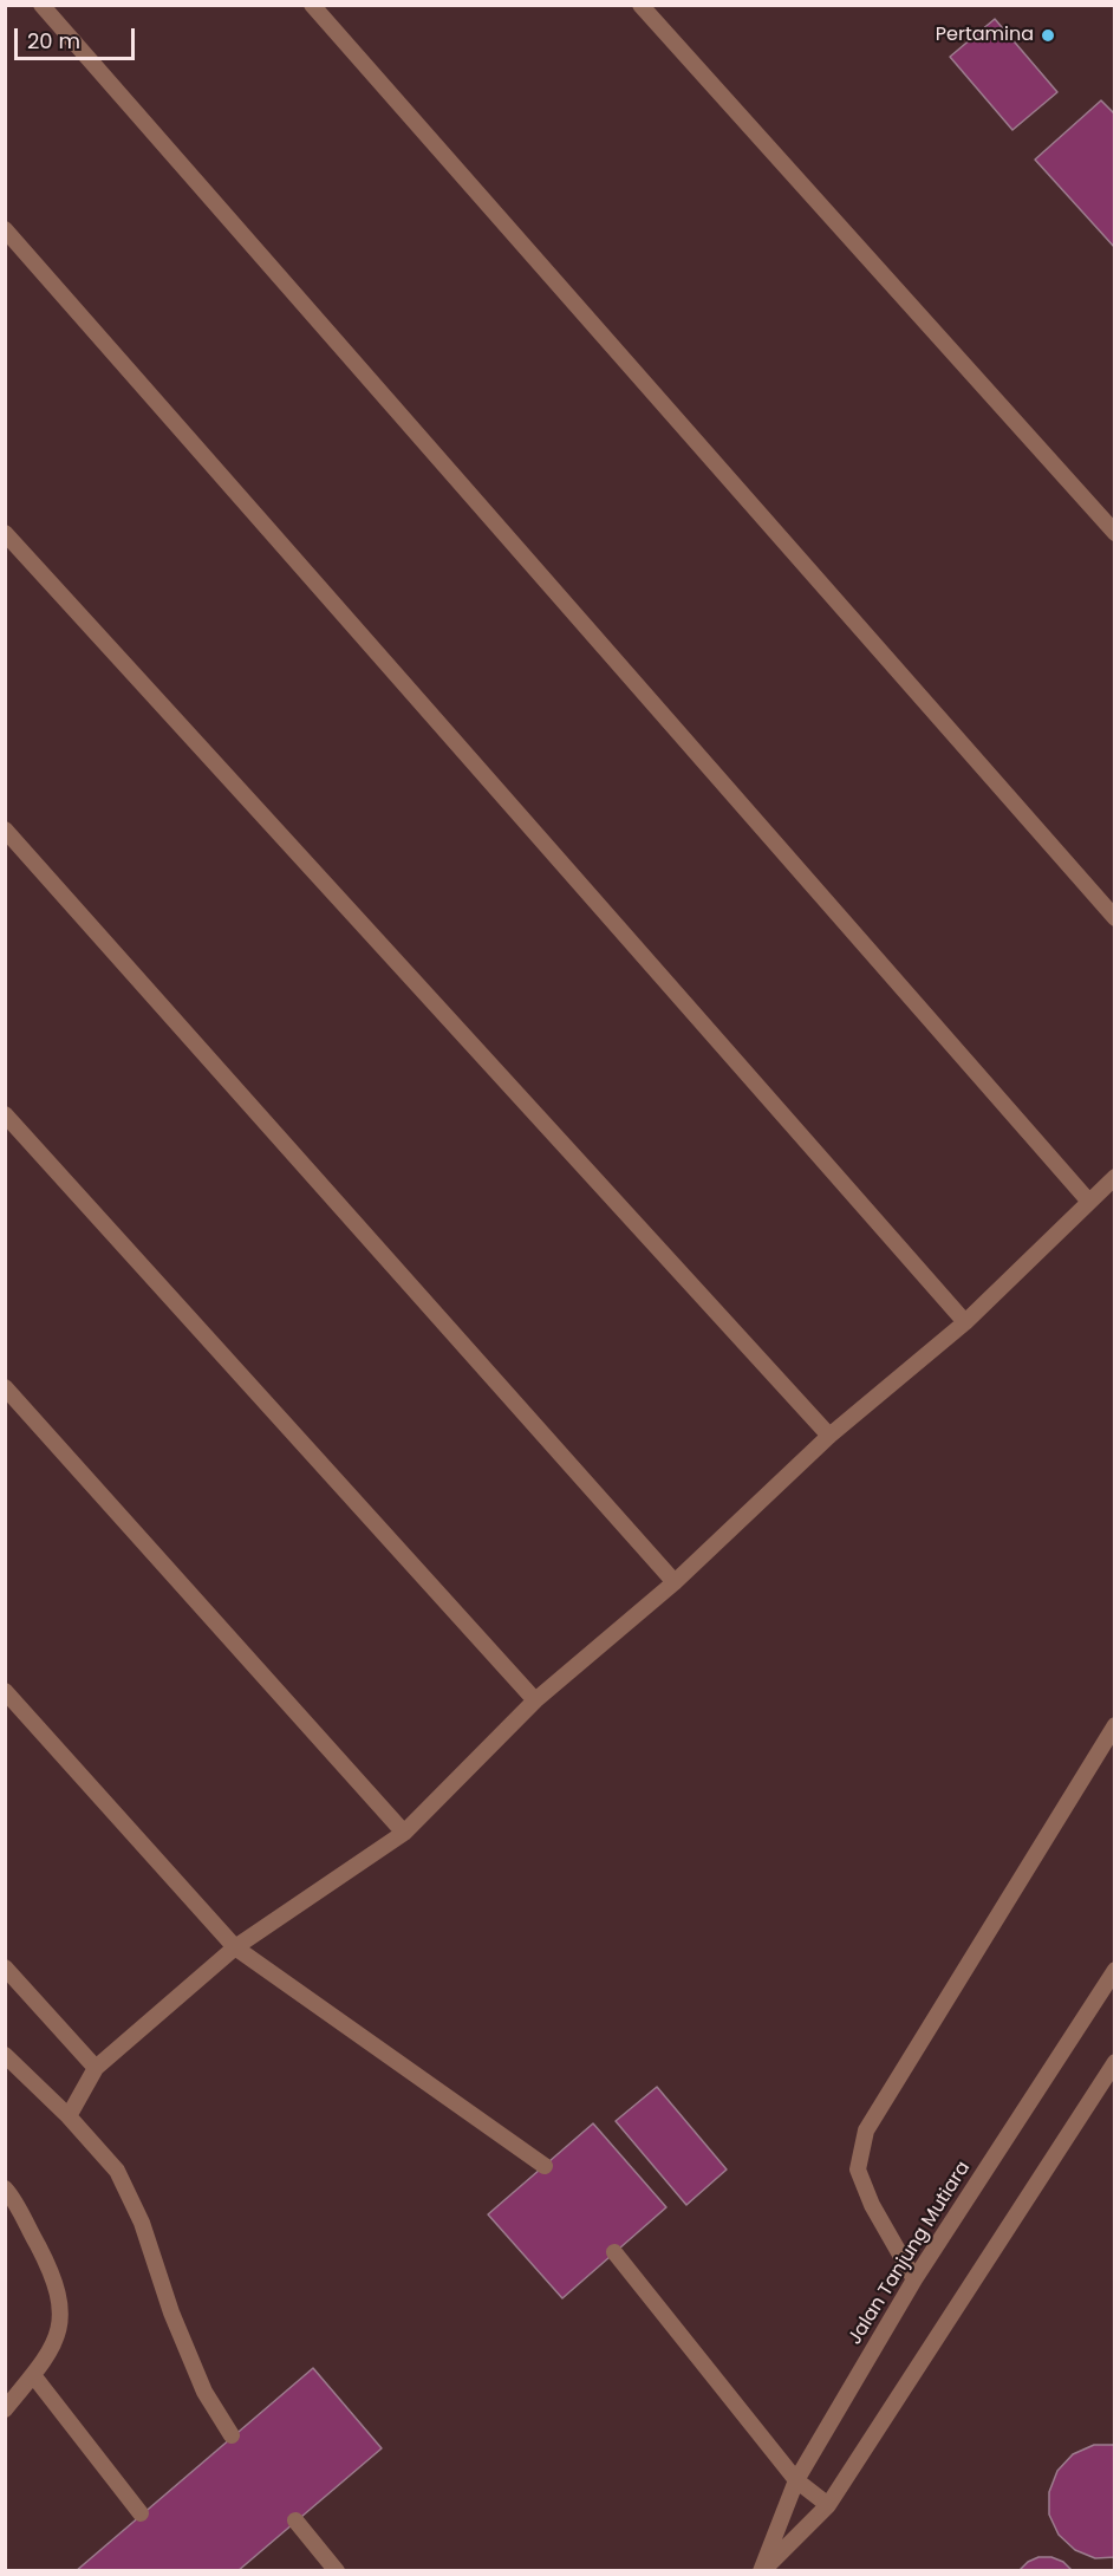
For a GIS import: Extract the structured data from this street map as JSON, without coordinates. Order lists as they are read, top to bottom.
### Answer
{
  "streets": {
    "lane": ["Jalan Tanjung Mutiara"]
  },
  "places": ["Pertamina"],
  "scale_bar": "20 m"
}
